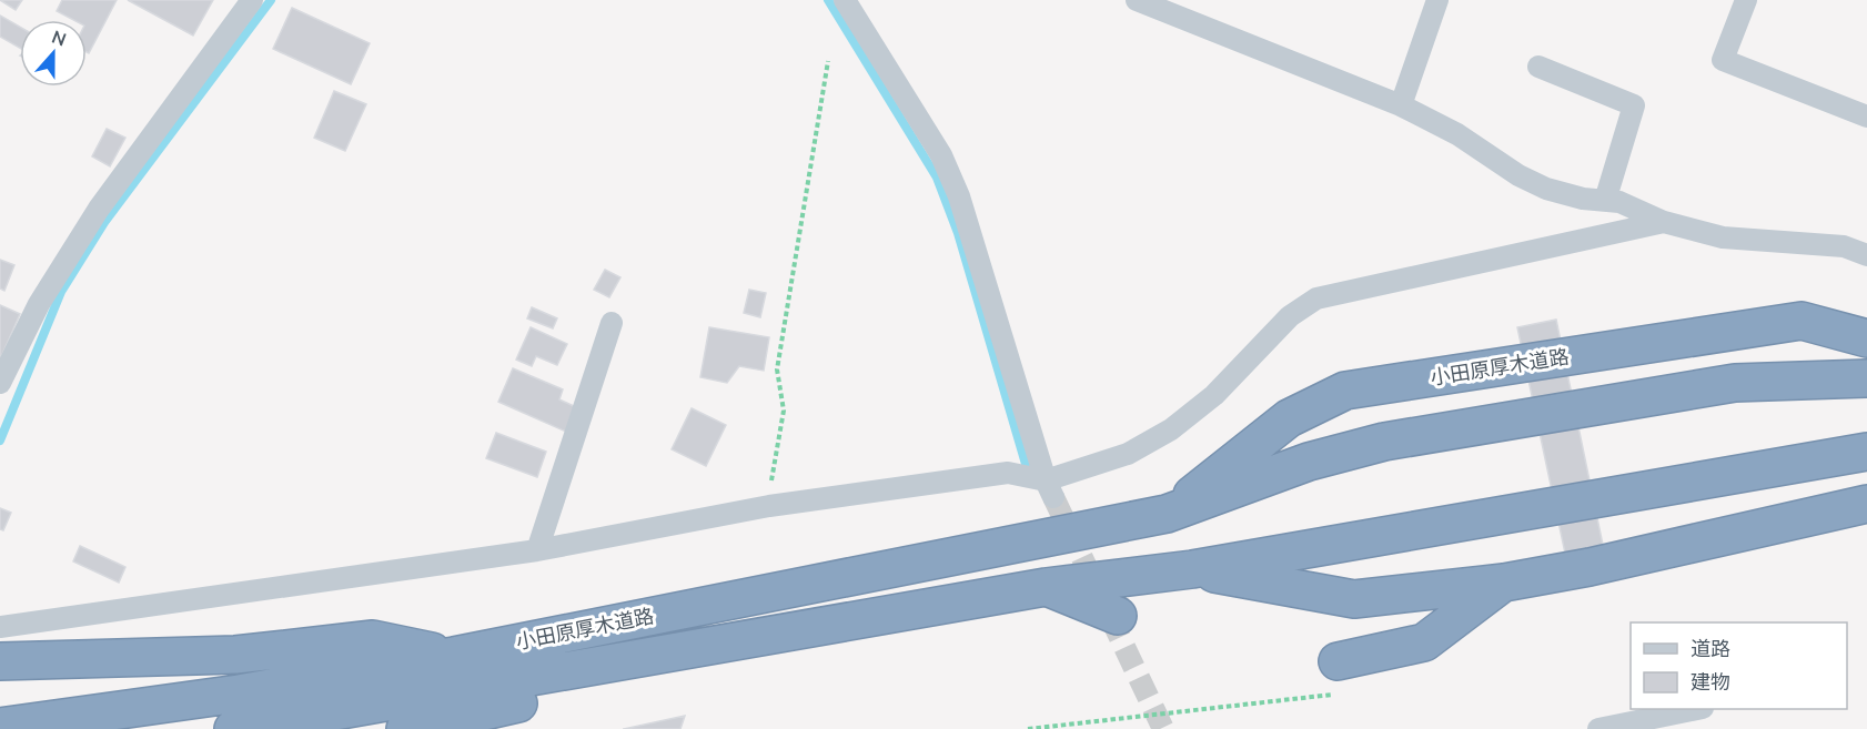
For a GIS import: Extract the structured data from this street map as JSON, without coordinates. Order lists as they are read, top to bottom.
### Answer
{
  "streets": {
    "highway": ["小田原厚木道路"]
  },
  "legend": ["道路", "建物"],
  "north": "top"
}
